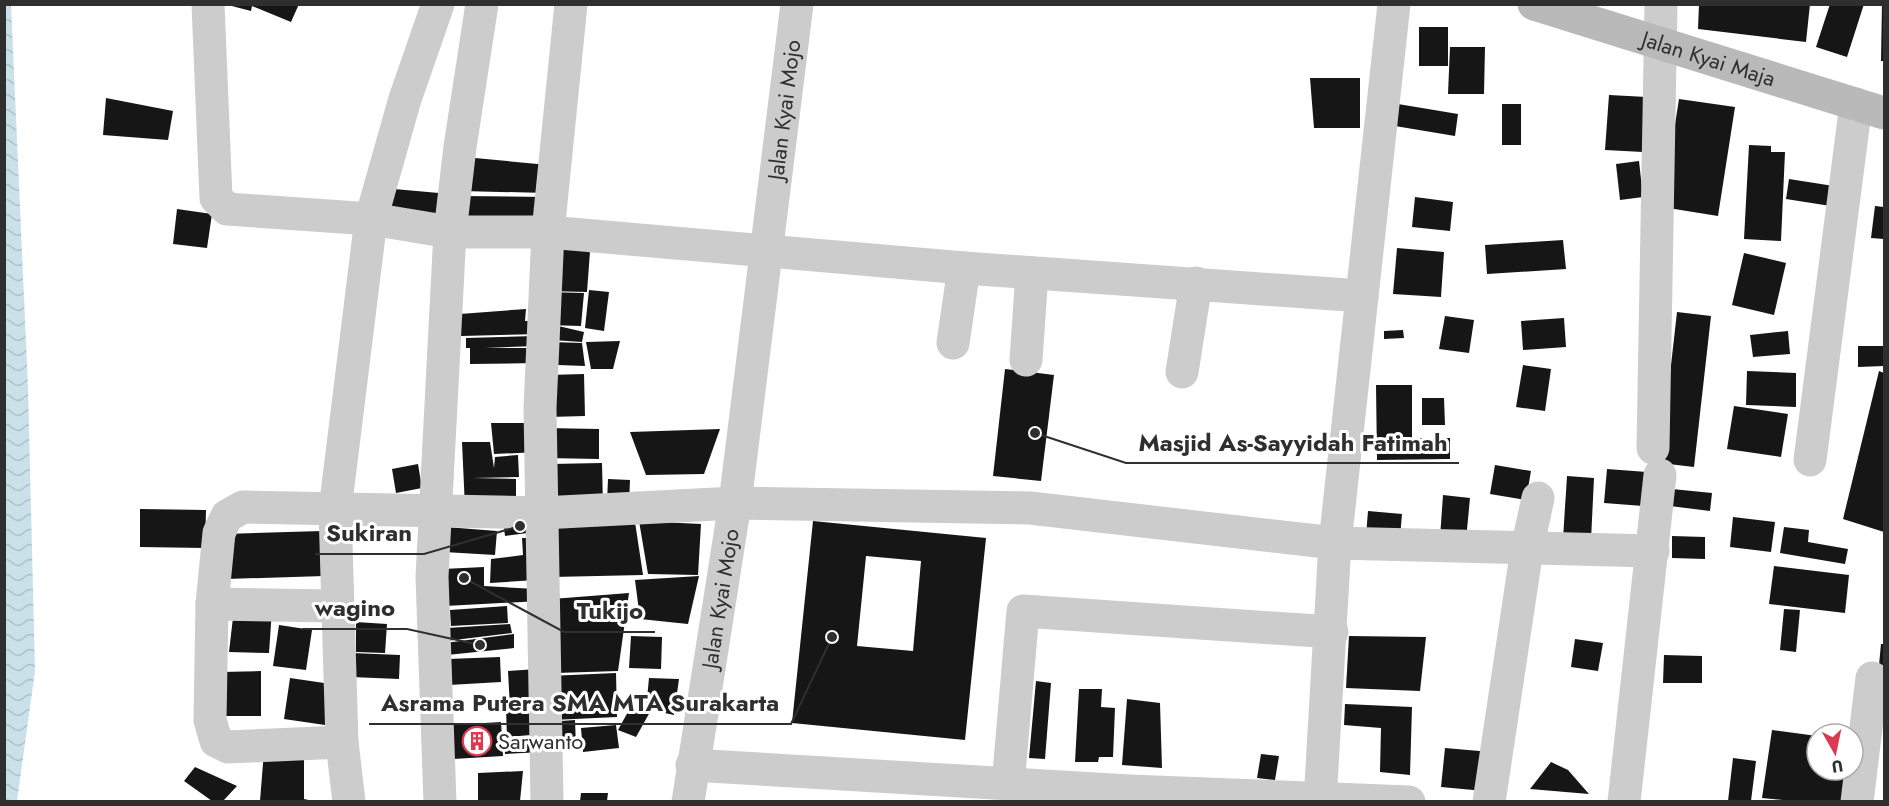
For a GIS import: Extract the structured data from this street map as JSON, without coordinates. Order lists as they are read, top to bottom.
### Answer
{
  "streets": {
    "main road": ["Jalan Kyai Maja"],
    "street": ["Jalan Kyai Mojo"]
  },
  "places": {
    "other": [
      "Masjid As-Sayyidah Fatimah",
      "Sukiran",
      "Tukijo",
      "Asrama Putera SMA MTA Surakarta",
      "wagino"
    ],
    "building": ["Sarwanto"]
  },
  "north": "bottom"
}
